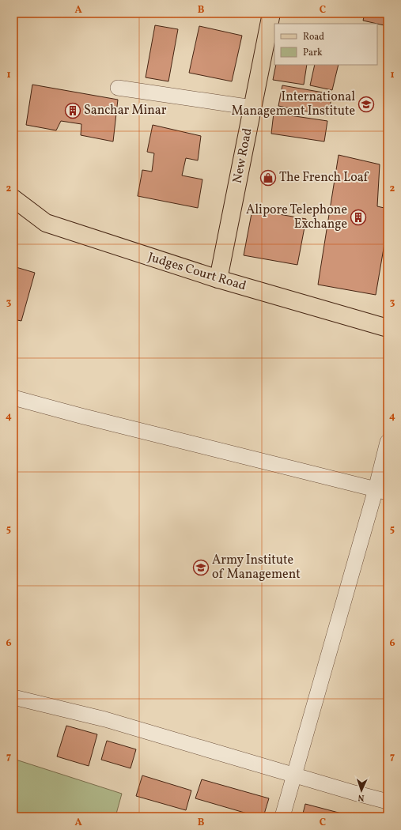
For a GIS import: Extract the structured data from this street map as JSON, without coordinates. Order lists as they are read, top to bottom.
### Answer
{
  "streets": {
    "main road": ["New Road", "Judges Court Road"]
  },
  "crossings": [
    ["New Road", "Judges Court Road"]
  ],
  "places": {
    "school or university": ["International Management Institute", "Army Institute of Management"],
    "building": ["Sanchar Minar", "Alipore Telephone Exchange"],
    "shop": ["The French Loaf"]
  },
  "legend": ["Road", "Park"],
  "north": "bottom",
  "grid": {
    "columns": ["A", "B", "C"],
    "rows": [
      "1",
      "2",
      "3",
      "4",
      "5",
      "6",
      "7"
    ]
  }
}
